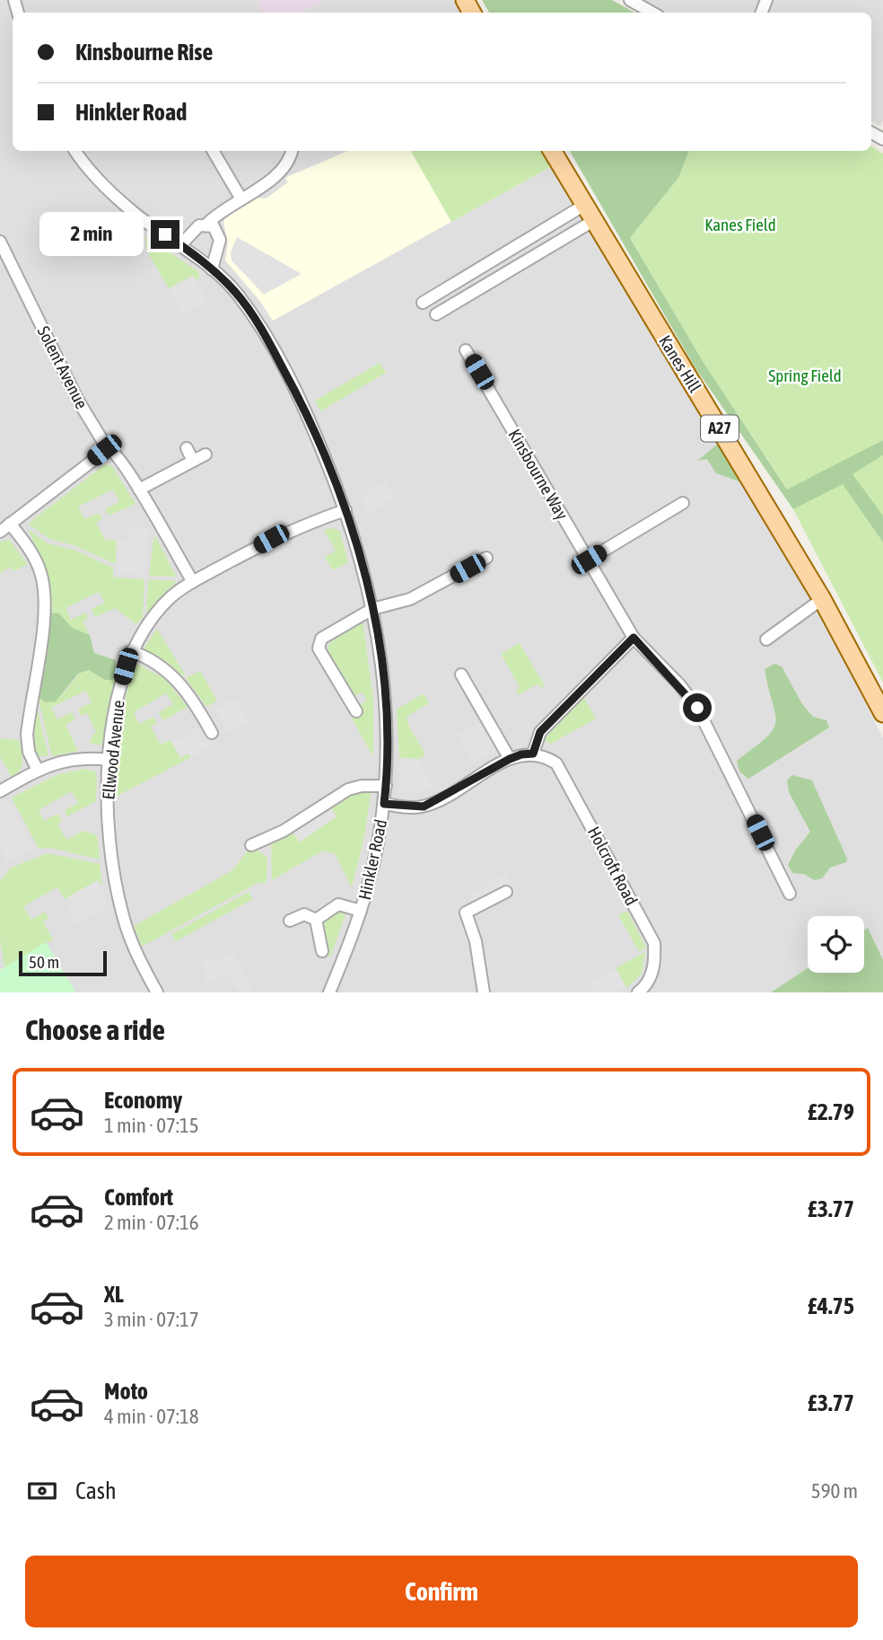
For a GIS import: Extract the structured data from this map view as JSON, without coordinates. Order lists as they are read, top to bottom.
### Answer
{
  "streets": {
    "main road": ["Kanes Hill", "A27"],
    "street": [
      "Solent Avenue",
      "Kinsbourne Way",
      "Ellwood Avenue",
      "Hinkler Road",
      "Holcroft Road"
    ]
  },
  "crossings": [
    ["Solent Avenue", "Ellwood Avenue"],
    ["Ellwood Avenue", "Hinkler Road"]
  ],
  "parks": ["Kanes Field", "Spring Field"],
  "scale_bar": "50 m",
  "page": {
    "banner": ["Kinsbourne Rise", "Hinkler Road"],
    "bubble": "2 min",
    "scale": "50 m",
    "heading": "Choose a ride",
    "list": [
      {
        "name": "Economy",
        "note": "1 min · 07:15",
        "value": "£2.79"
      },
      {
        "name": "Comfort",
        "note": "2 min · 07:16",
        "value": "£3.77"
      },
      {
        "name": "XL",
        "note": "3 min · 07:17",
        "value": "£4.75"
      },
      {
        "name": "Moto",
        "note": "4 min · 07:18",
        "value": "£3.77"
      }
    ],
    "pay": ["Cash", "590 m"],
    "buttons": "Confirm"
  }
}
